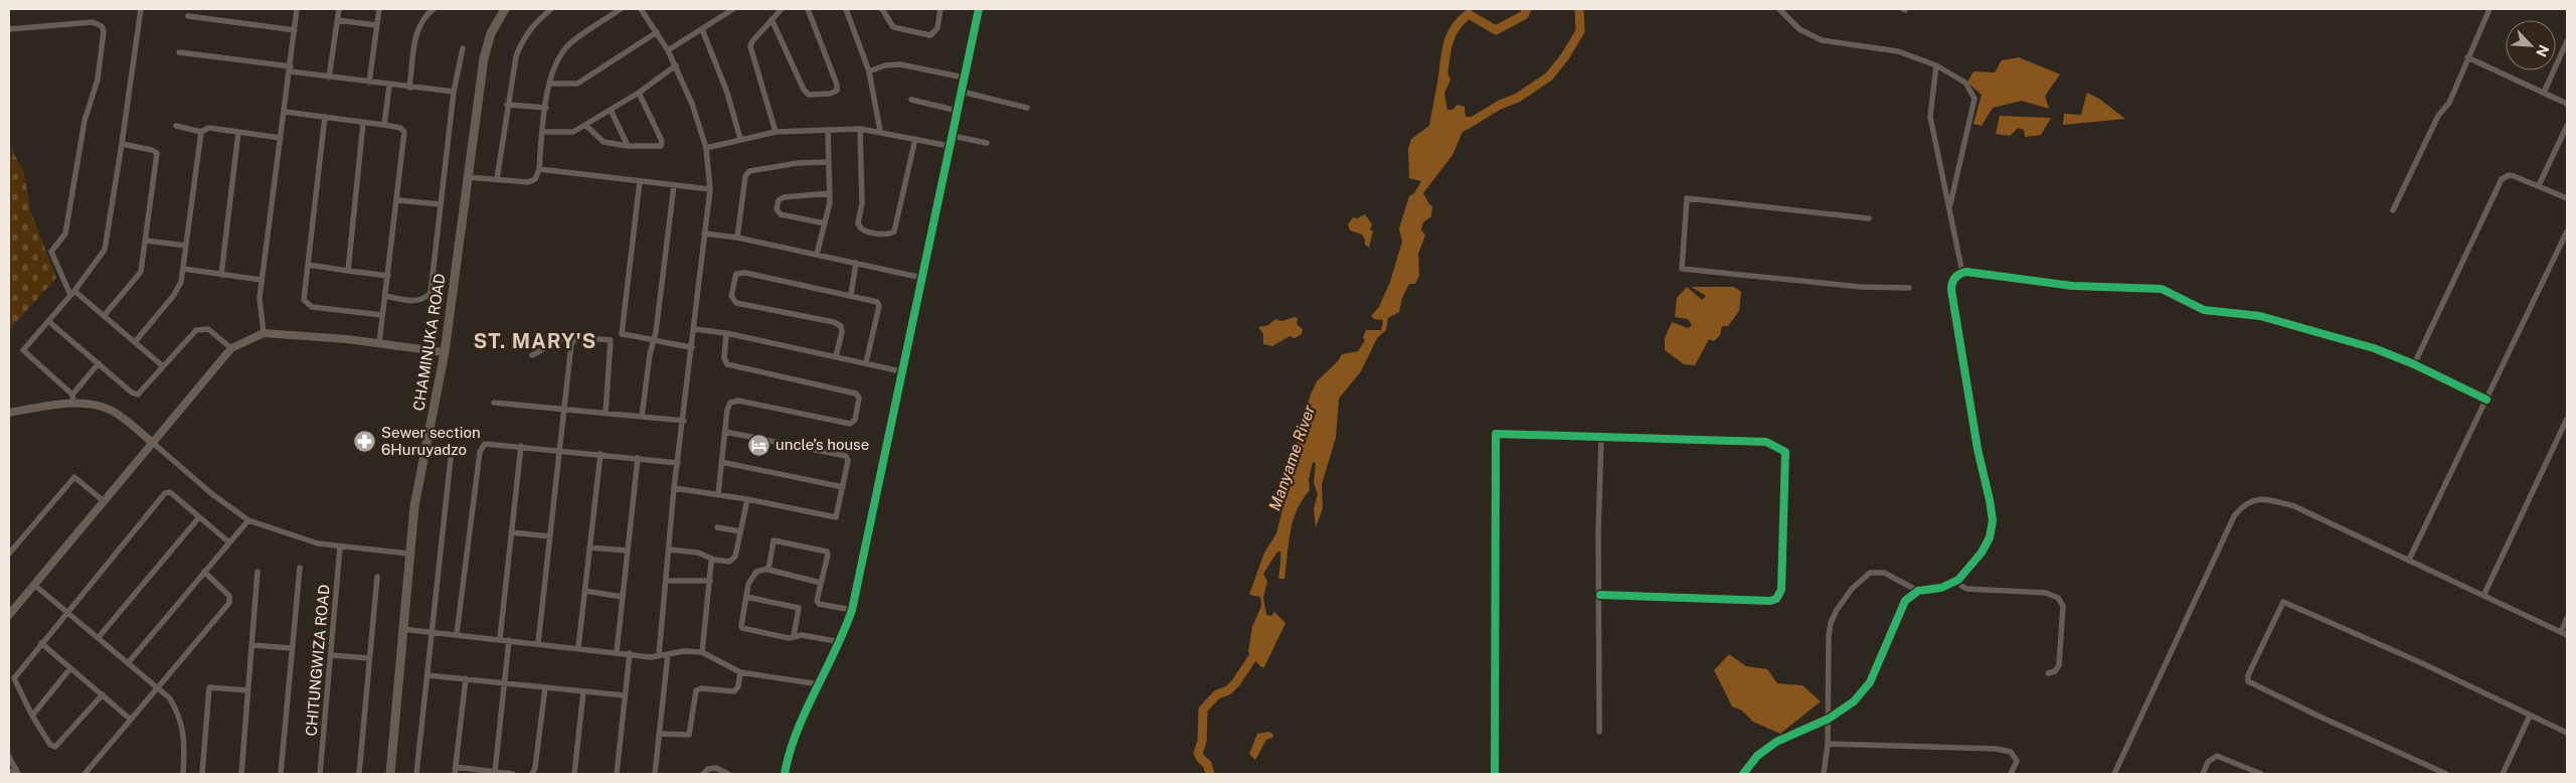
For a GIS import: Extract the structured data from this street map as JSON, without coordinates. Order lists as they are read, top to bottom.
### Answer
{
  "streets": {
    "main road": ["CHAMINUKA ROAD"],
    "street": ["CHITUNGWIZA ROAD"]
  },
  "districts": ["ST. MARY'S"],
  "water": ["Manyame River"],
  "places": {
    "pharmacy": ["Sewer section 6Huruyadzo"],
    "hotel": ["uncle’s house"]
  },
  "north": "bottom right"
}
